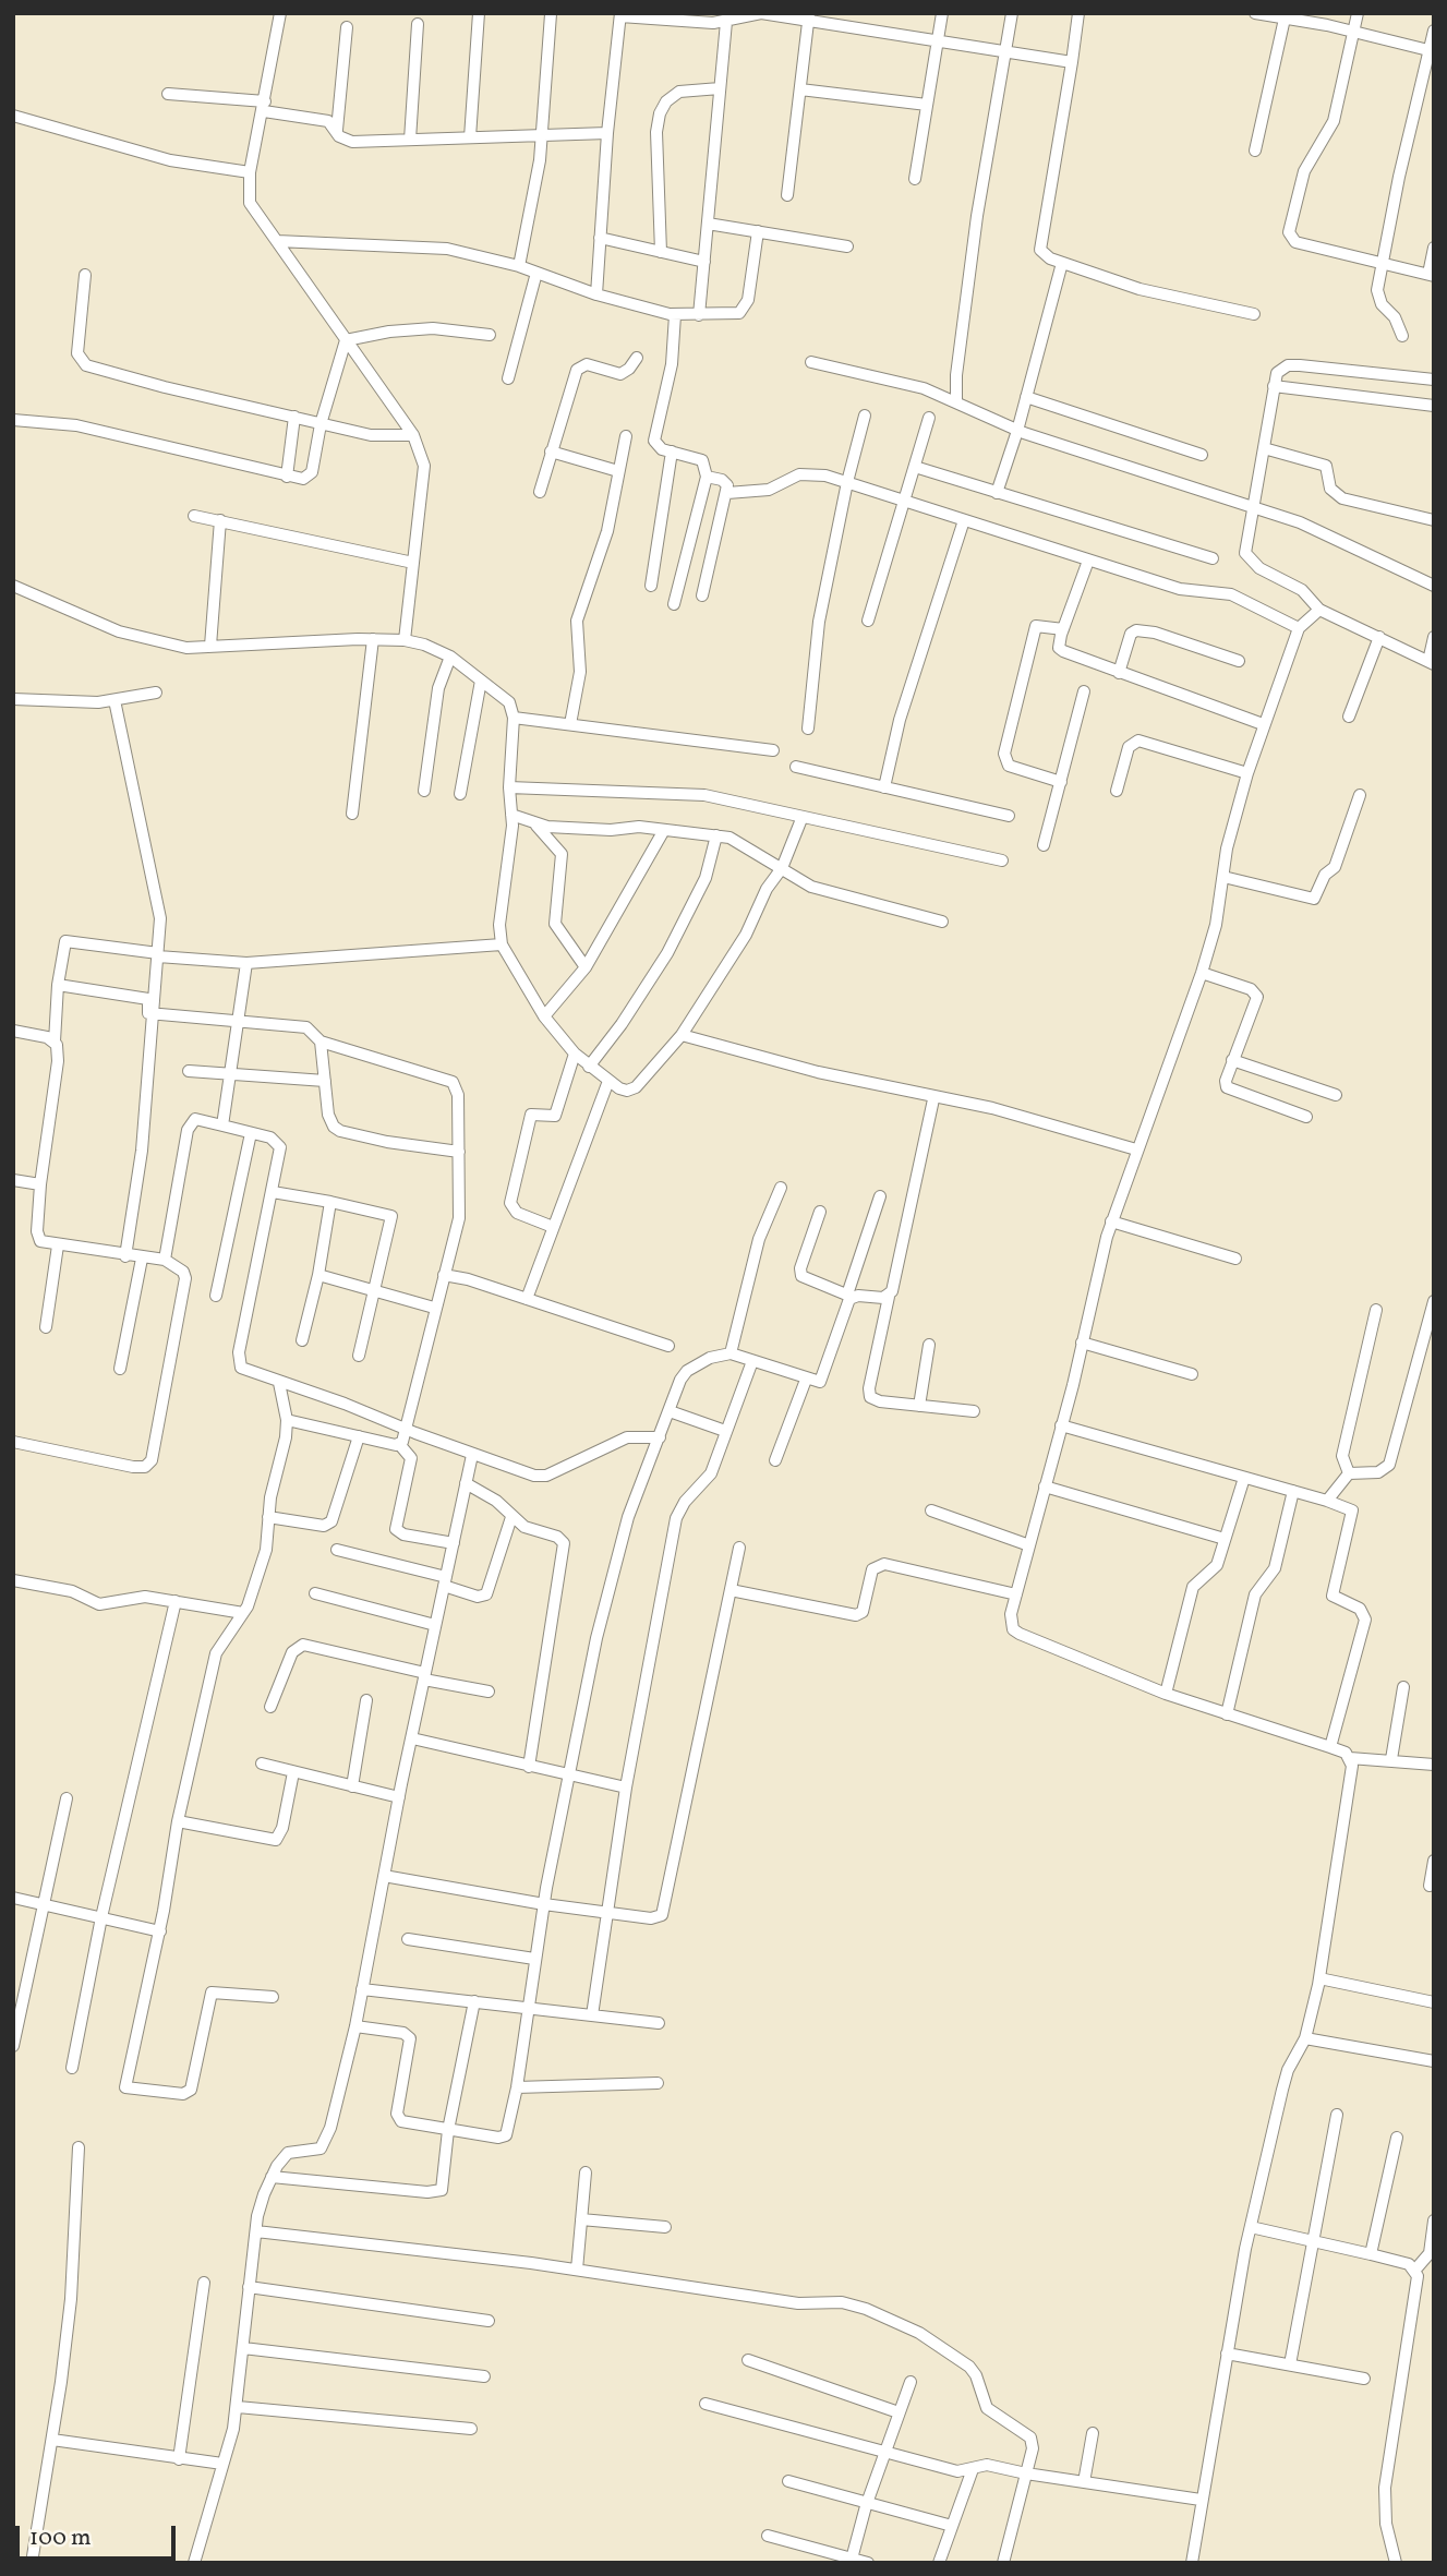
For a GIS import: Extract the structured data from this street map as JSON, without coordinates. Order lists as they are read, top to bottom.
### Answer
{
  "scale_bar": "100 m"
}
